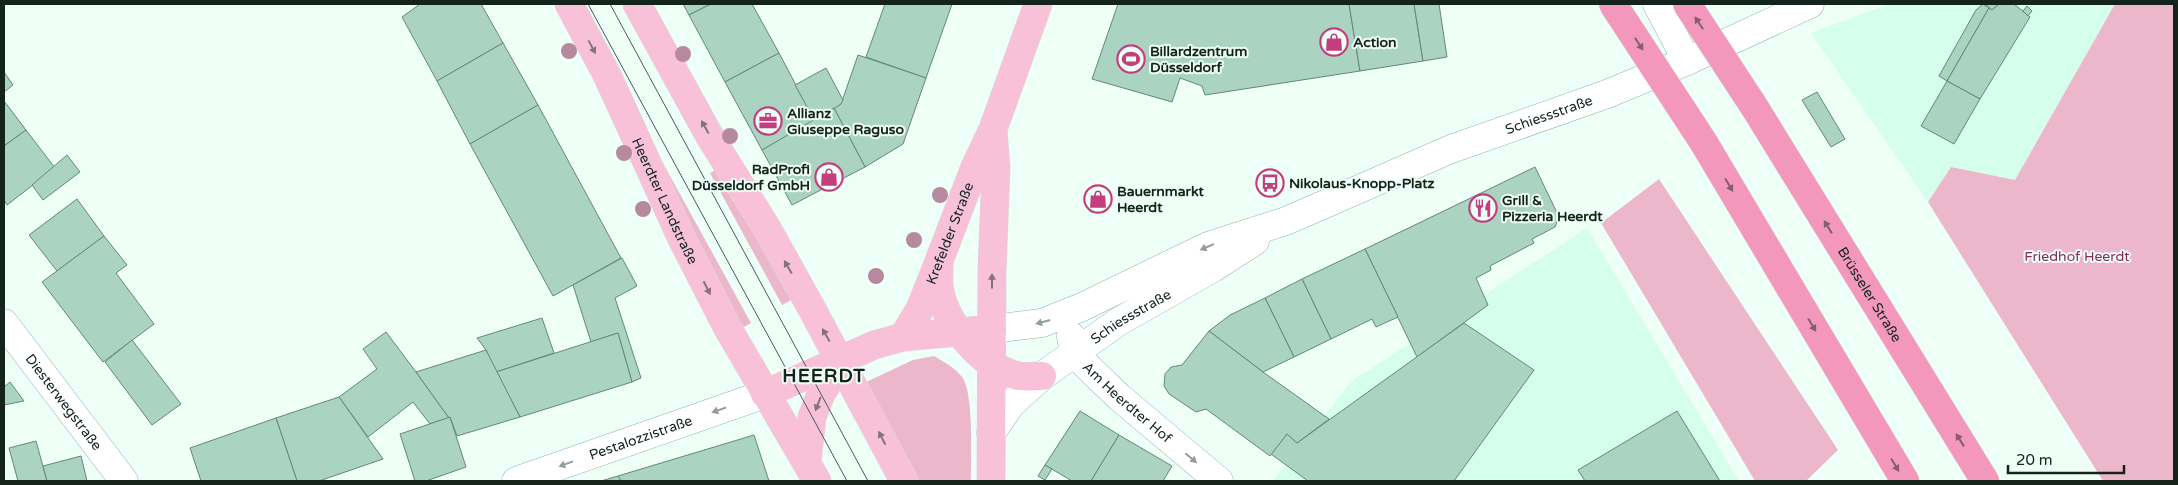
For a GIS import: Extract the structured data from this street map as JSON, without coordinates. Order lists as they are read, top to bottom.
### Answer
{
  "streets": {
    "highway": ["Brüsseler Straße"],
    "main road": ["Heerdter Landstraße", "Krefelder Straße"],
    "street": [
      "Schiessstraße",
      "Diesterwegstraße",
      "Am Heerdter Hof",
      "Pestalozzistraße"
    ]
  },
  "crossings": [
    ["Schiessstraße", "Krefelder Straße"],
    ["Schiessstraße", "Am Heerdter Hof"],
    ["Heerdter Landstraße", "Pestalozzistraße"]
  ],
  "one_way": ["Am Heerdter Hof", "Pestalozzistraße"],
  "districts": ["HEERDT"],
  "parks": ["Friedhof Heerdt"],
  "places": {
    "shop": ["Action", "RadProfi Düsseldorf GmbH", "Bauernmarkt Heerdt"],
    "sports": ["Billardzentrum Düsseldorf"],
    "office": ["Allianz Giuseppe Raguso"],
    "bus stop": ["Nikolaus-Knopp-Platz"],
    "restaurant": ["Grill & Pizzeria Heerdt"]
  },
  "scale_bar": "20 m"
}
